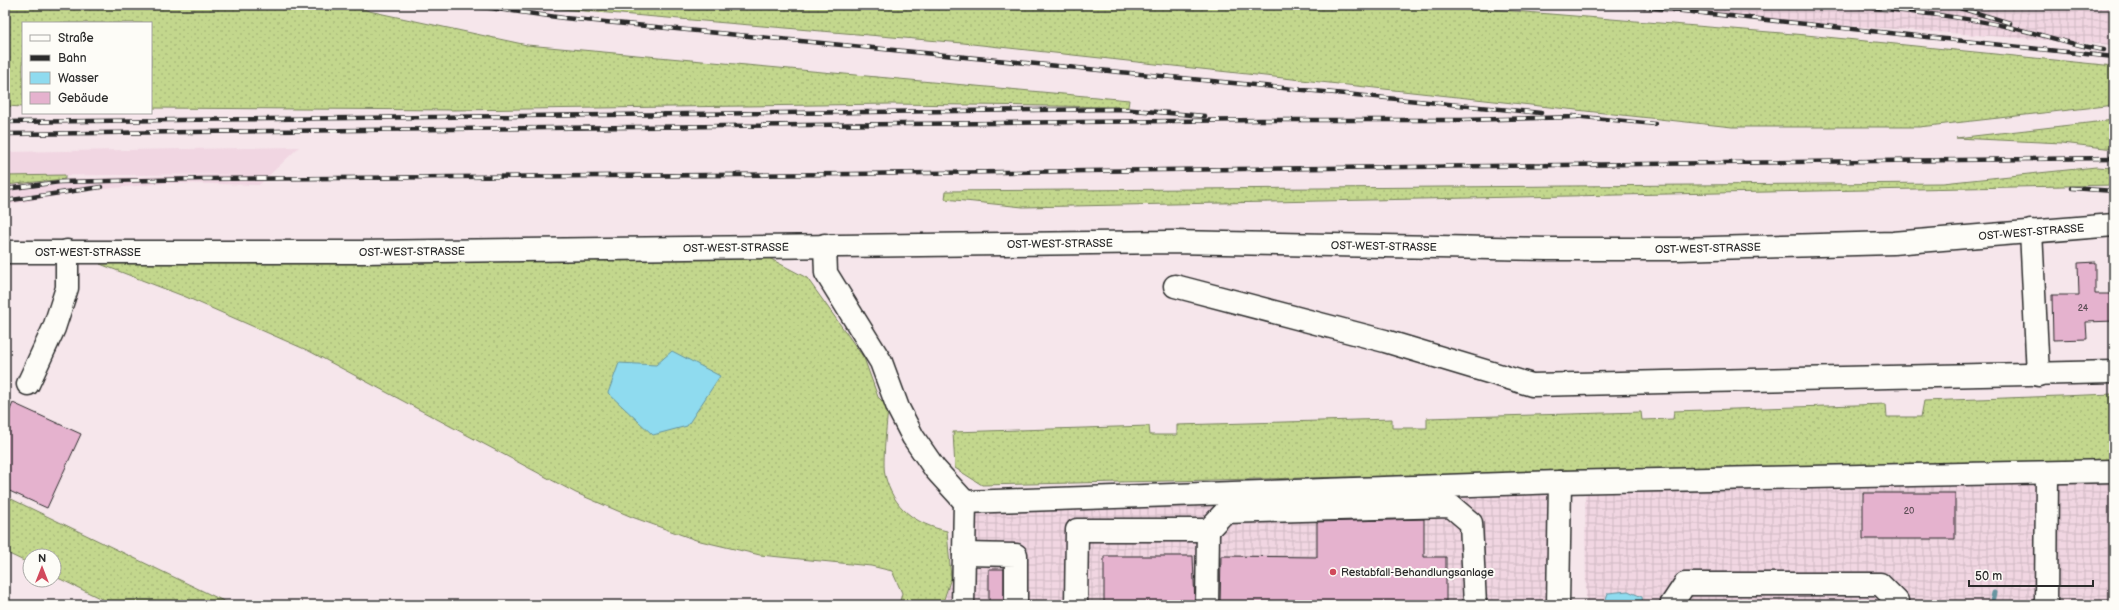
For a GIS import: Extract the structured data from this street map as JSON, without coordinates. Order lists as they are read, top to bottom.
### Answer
{
  "streets": {
    "street": ["OST-WEST-STRASSE"]
  },
  "places": ["Restabfall-Behandlungsanlage"],
  "house_numbers": ["24", "20"],
  "legend": [
    "Straße",
    "Bahn",
    "Wasser",
    "Gebäude"
  ],
  "scale_bar": "50 m",
  "north": "top"
}
